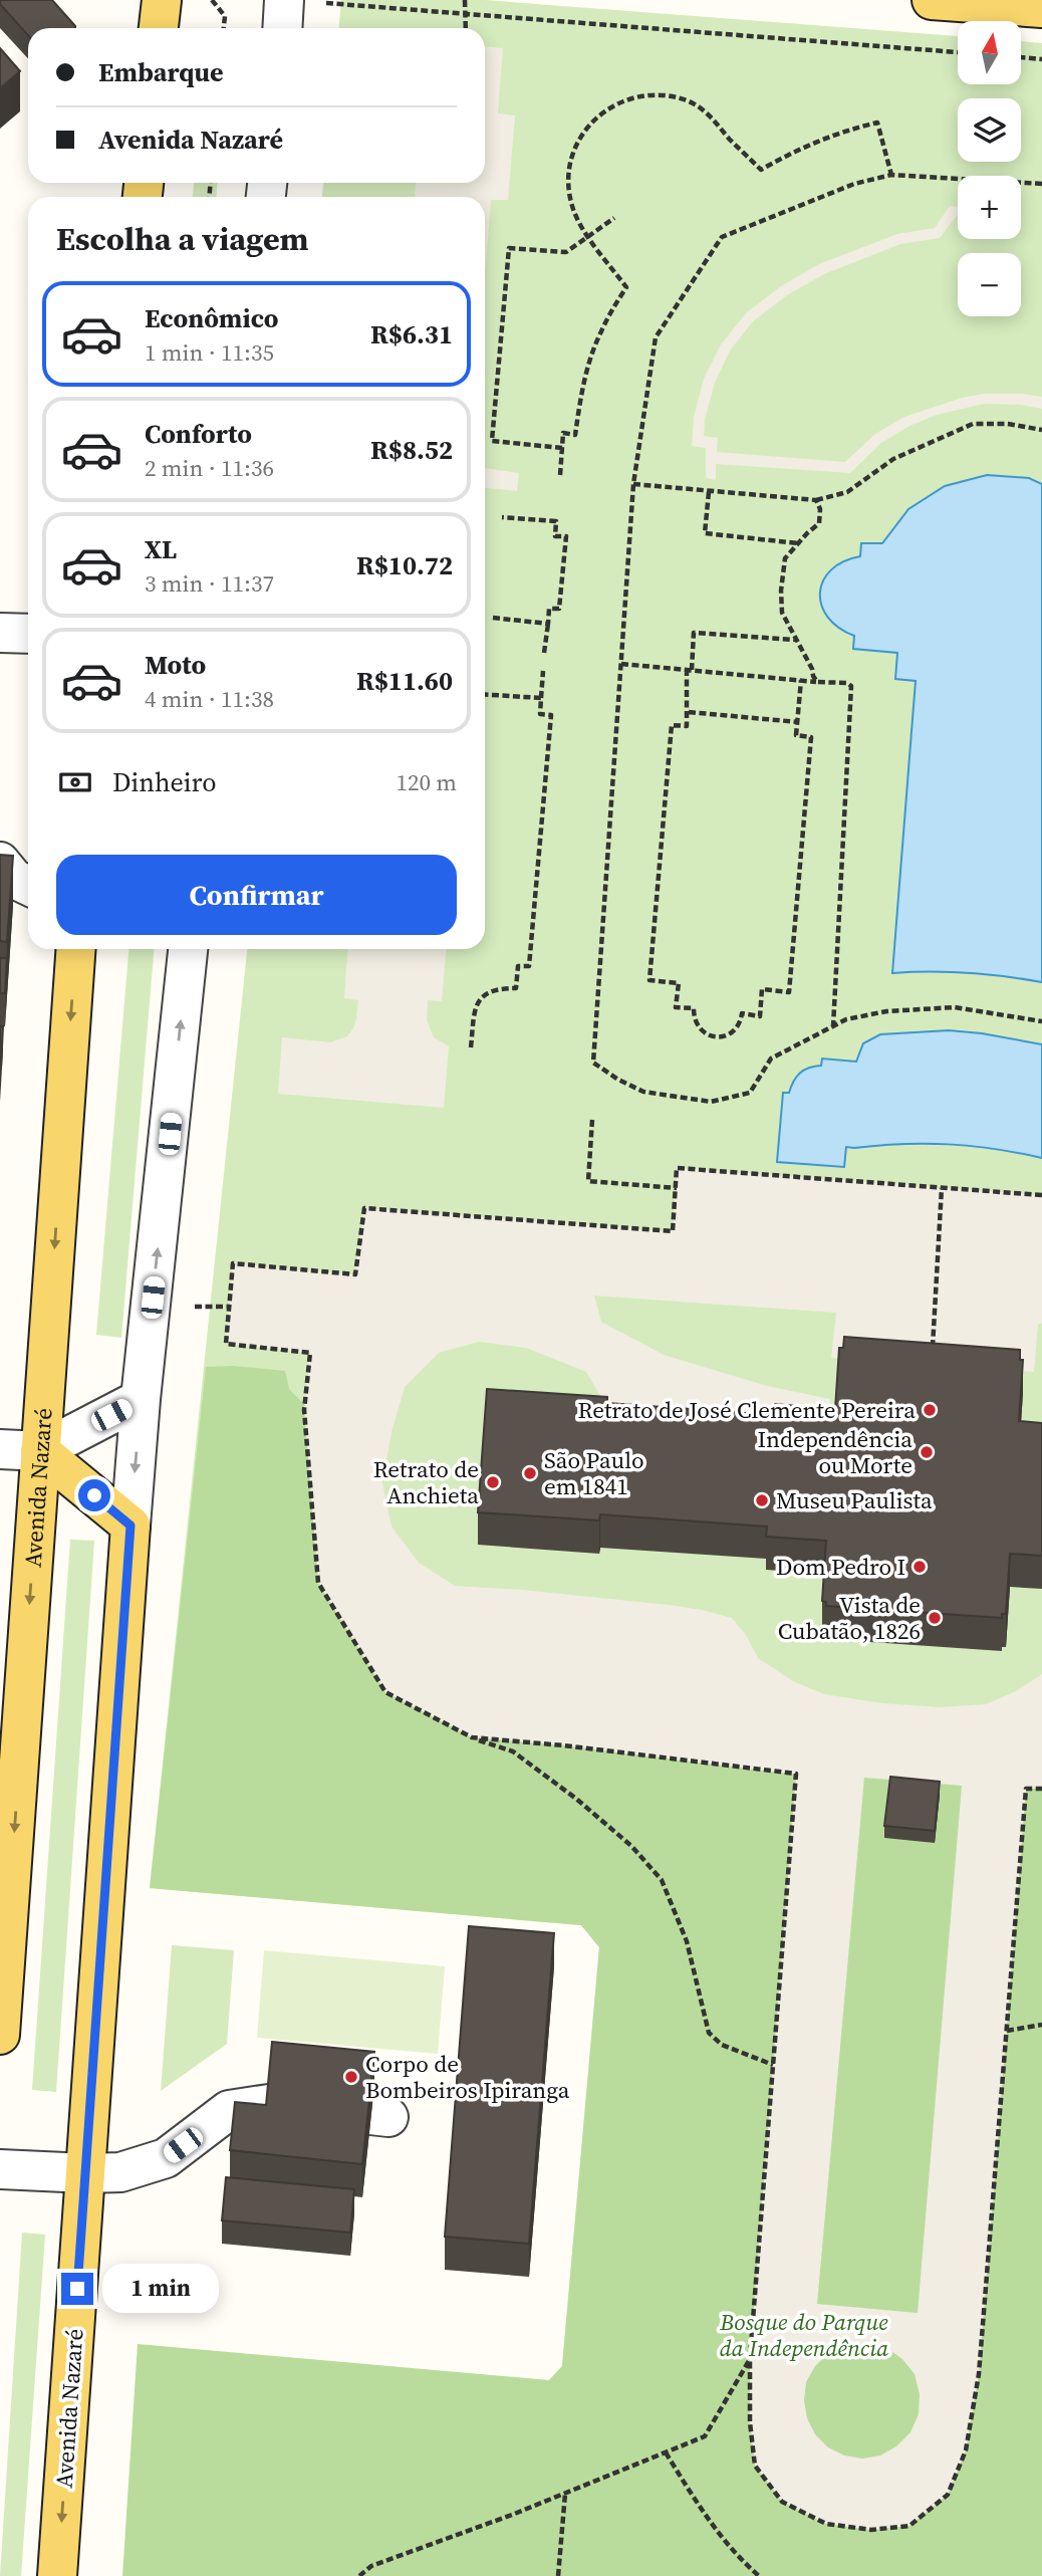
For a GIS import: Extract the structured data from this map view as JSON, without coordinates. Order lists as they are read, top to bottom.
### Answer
{
  "streets": {
    "main road": ["Avenida Nazaré"]
  },
  "parks": ["Bosque do Parque da Independência"],
  "places": [
    "Retrato de José Clemente Pereira",
    "Independência ou Morte",
    "São Paulo em 1841",
    "Retrato de Anchieta",
    "Museu Paulista",
    "Dom Pedro I",
    "Vista de Cubatão, 1826",
    "Corpo de Bombeiros Ipiranga"
  ],
  "north": "top",
  "page": {
    "map_buttons": ["+", "−"],
    "banner": ["Embarque", "Avenida Nazaré"],
    "heading": "Escolha a viagem",
    "list": [
      {
        "name": "Econômico",
        "note": "1 min · 11:35",
        "value": "R$6.31"
      },
      {
        "name": "Conforto",
        "note": "2 min · 11:36",
        "value": "R$8.52"
      },
      {
        "name": "XL",
        "note": "3 min · 11:37",
        "value": "R$10.72"
      },
      {
        "name": "Moto",
        "note": "4 min · 11:38",
        "value": "R$11.60"
      }
    ],
    "pay": ["Dinheiro", "120 m"],
    "buttons": "Confirmar",
    "bubble": "1 min"
  }
}
